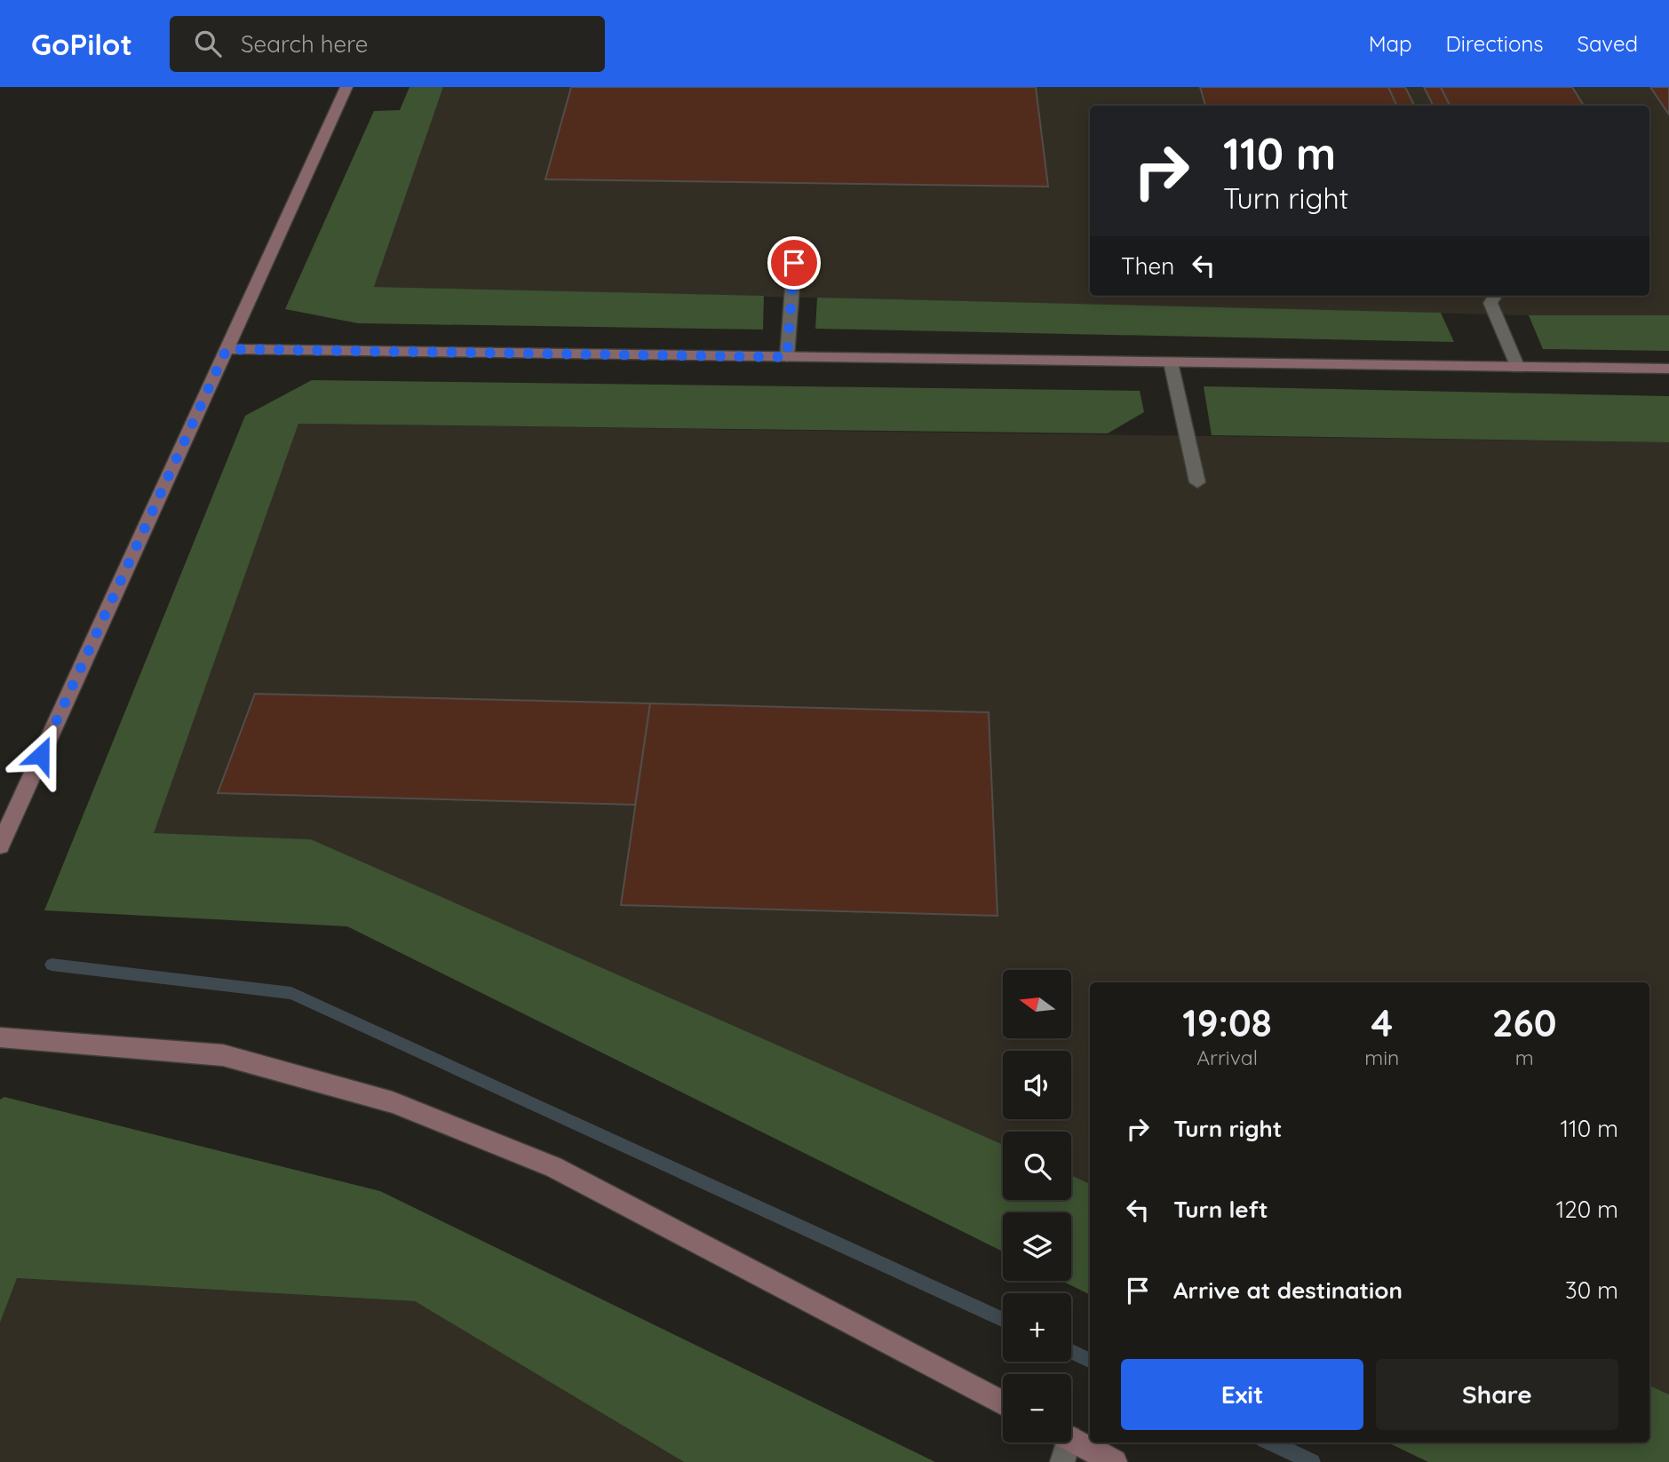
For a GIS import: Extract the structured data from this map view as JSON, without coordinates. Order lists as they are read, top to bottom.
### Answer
{
  "north": "left",
  "page": {
    "header": "GoPilot",
    "search": "Search here",
    "nav": ["Map", "Directions", "Saved"],
    "turn": ["110 m", "Turn right"],
    "then": "Then",
    "map_buttons": ["+", "−"],
    "eta": [
      "19:08",
      "Arrival",
      "4",
      "min",
      "260",
      "m"
    ],
    "list": [
      {
        "name": "Turn right",
        "value": "110 m"
      },
      {
        "name": "Turn left",
        "value": "120 m"
      },
      {
        "name": "Arrive at destination",
        "value": "30 m"
      }
    ],
    "buttons": ["Exit", "Share"]
  }
}
